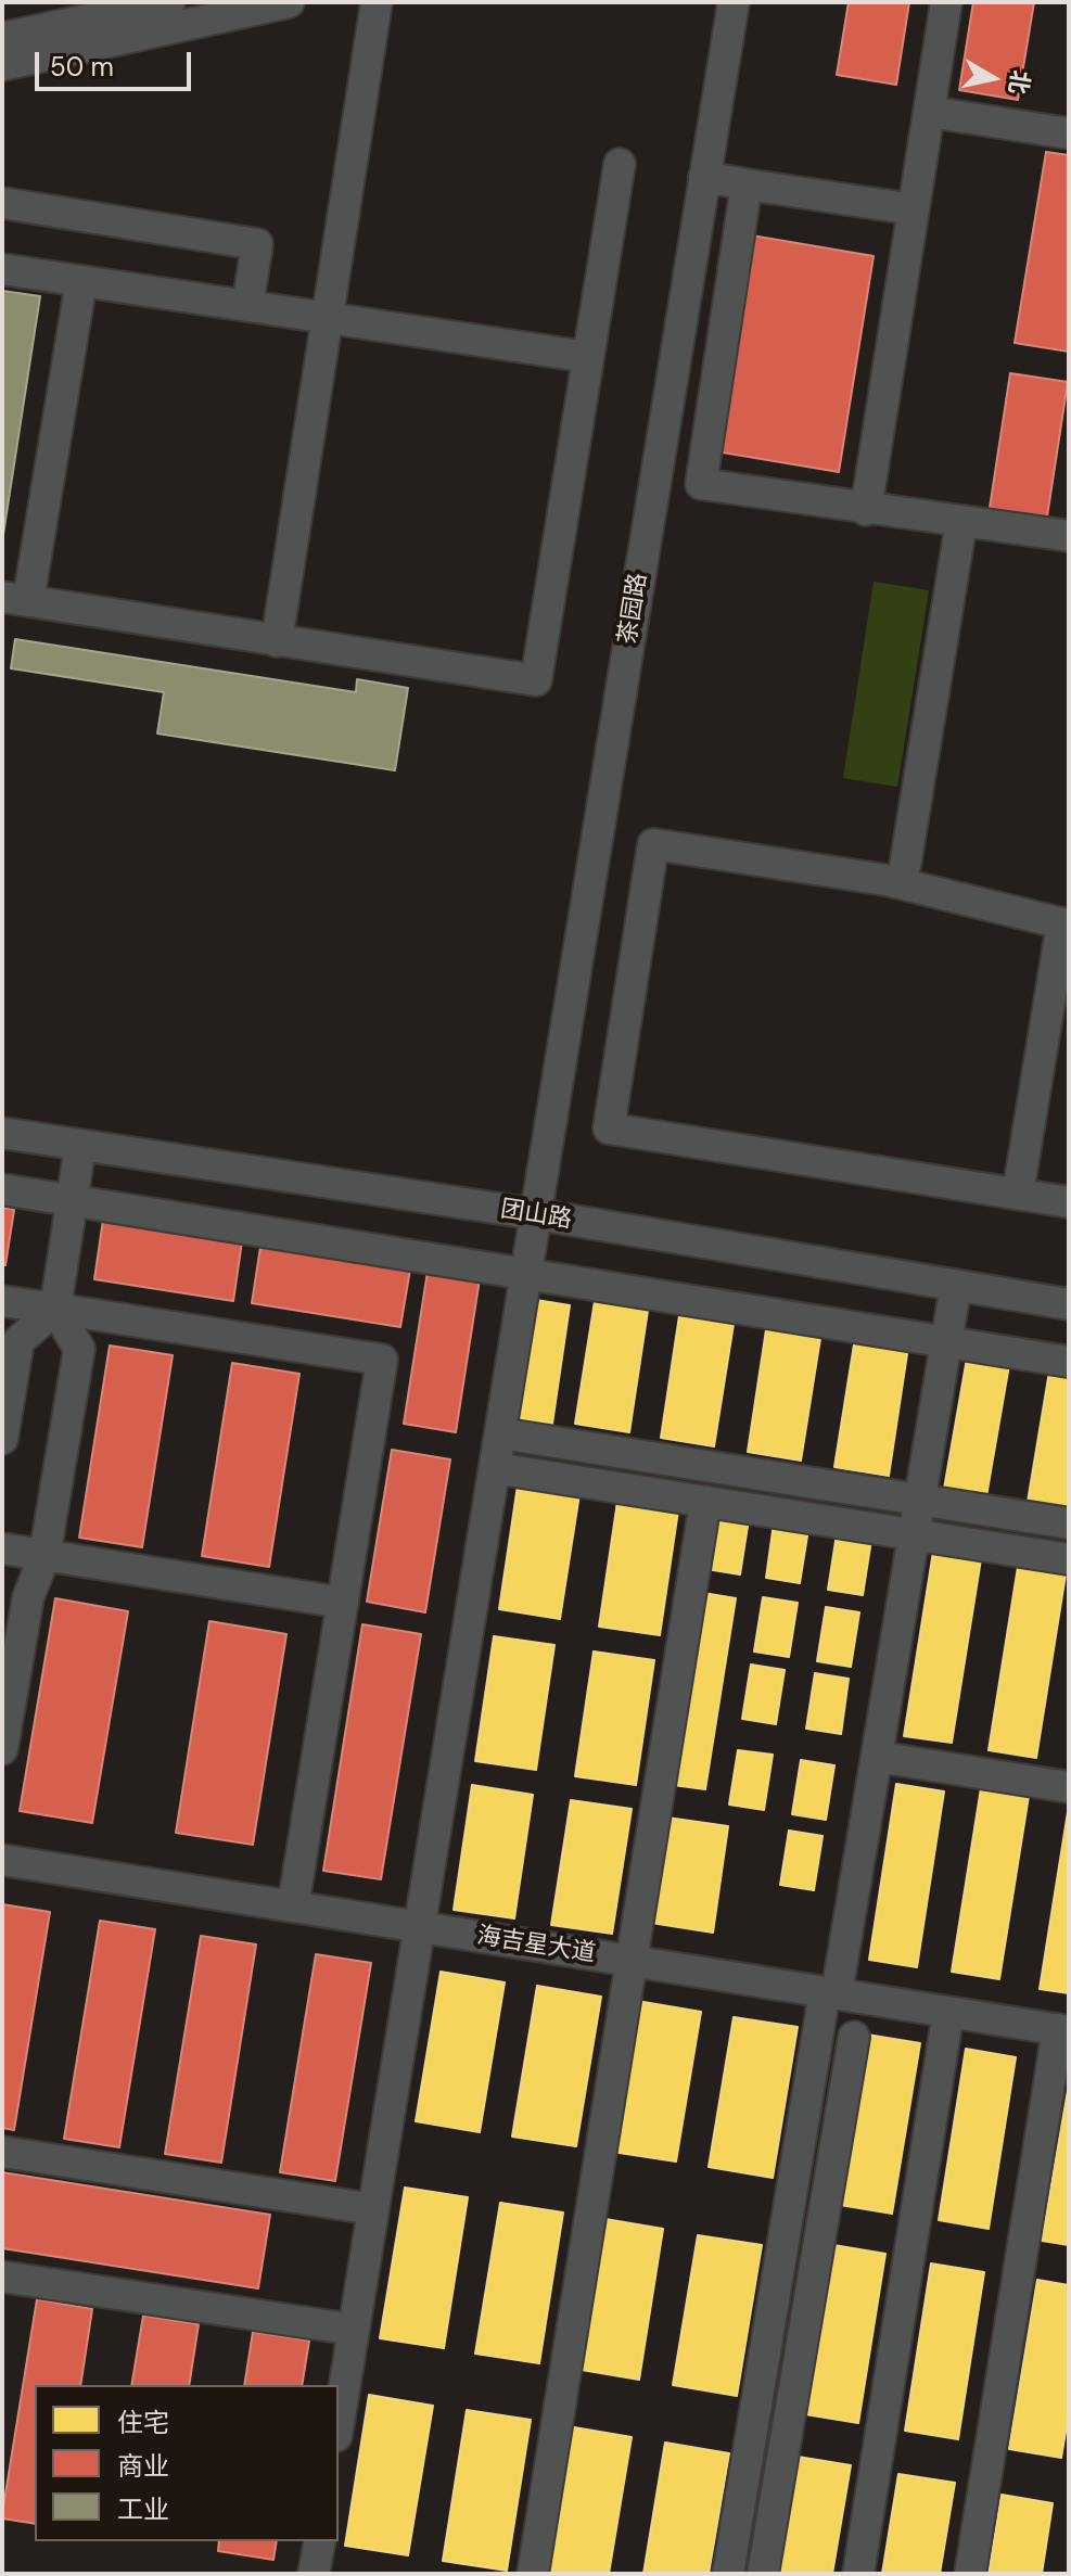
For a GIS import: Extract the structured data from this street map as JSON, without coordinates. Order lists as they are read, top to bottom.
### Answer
{
  "streets": {
    "street": ["茶园路", "团山路", "海吉星大道"]
  },
  "crossings": [
    ["茶园路", "团山路"],
    ["茶园路", "海吉星大道"]
  ],
  "legend": ["住宅", "商业", "工业"],
  "scale_bar": "50 m",
  "north": "right"
}
